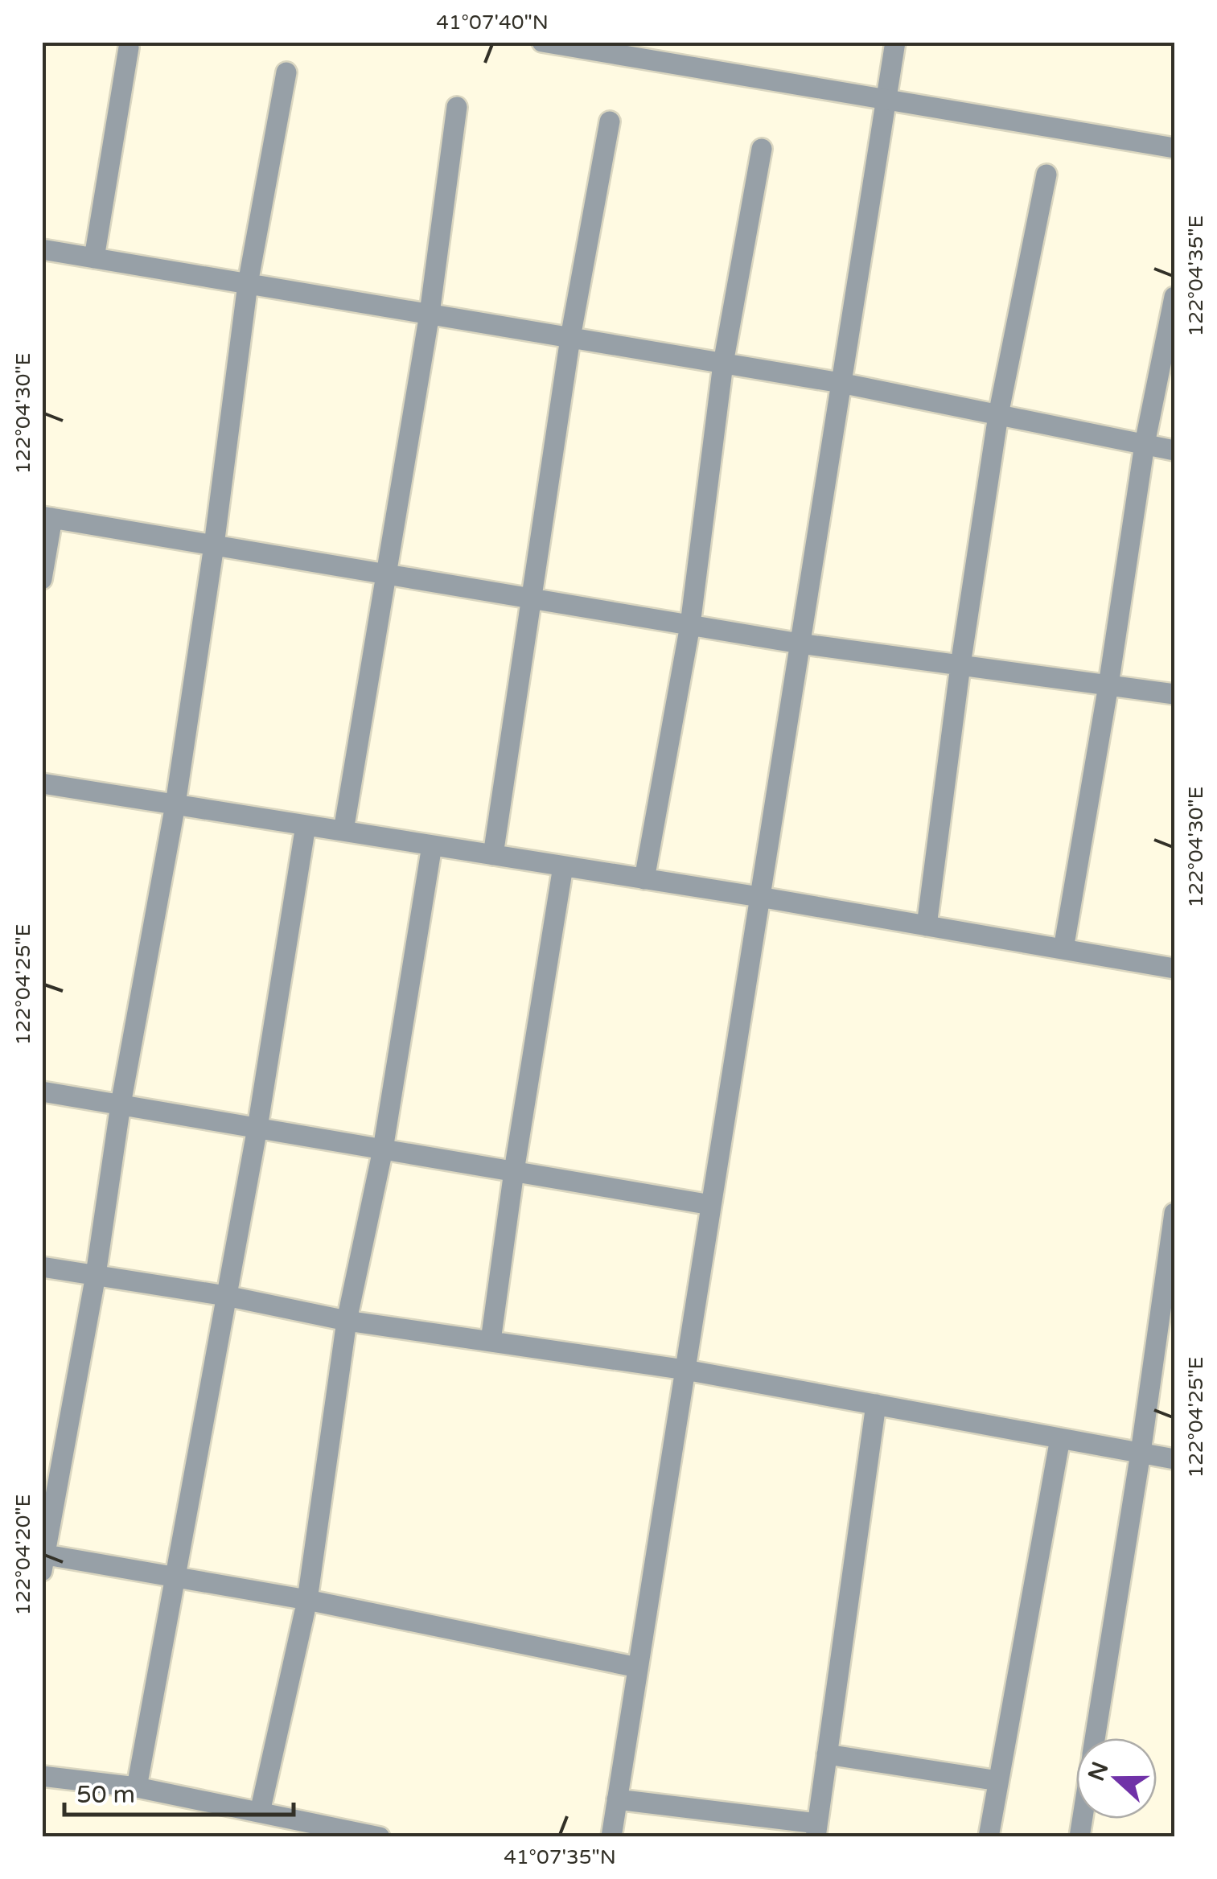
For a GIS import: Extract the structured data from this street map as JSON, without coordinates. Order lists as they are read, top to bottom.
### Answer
{
  "scale_bar": "50 m",
  "north": "left",
  "coordinates": [
    "41°07'40\"N",
    "122°04'35\"E",
    "122°04'30\"E",
    "122°04'25\"E",
    "122°04'20\"E",
    "41°07'35\"N"
  ]
}
